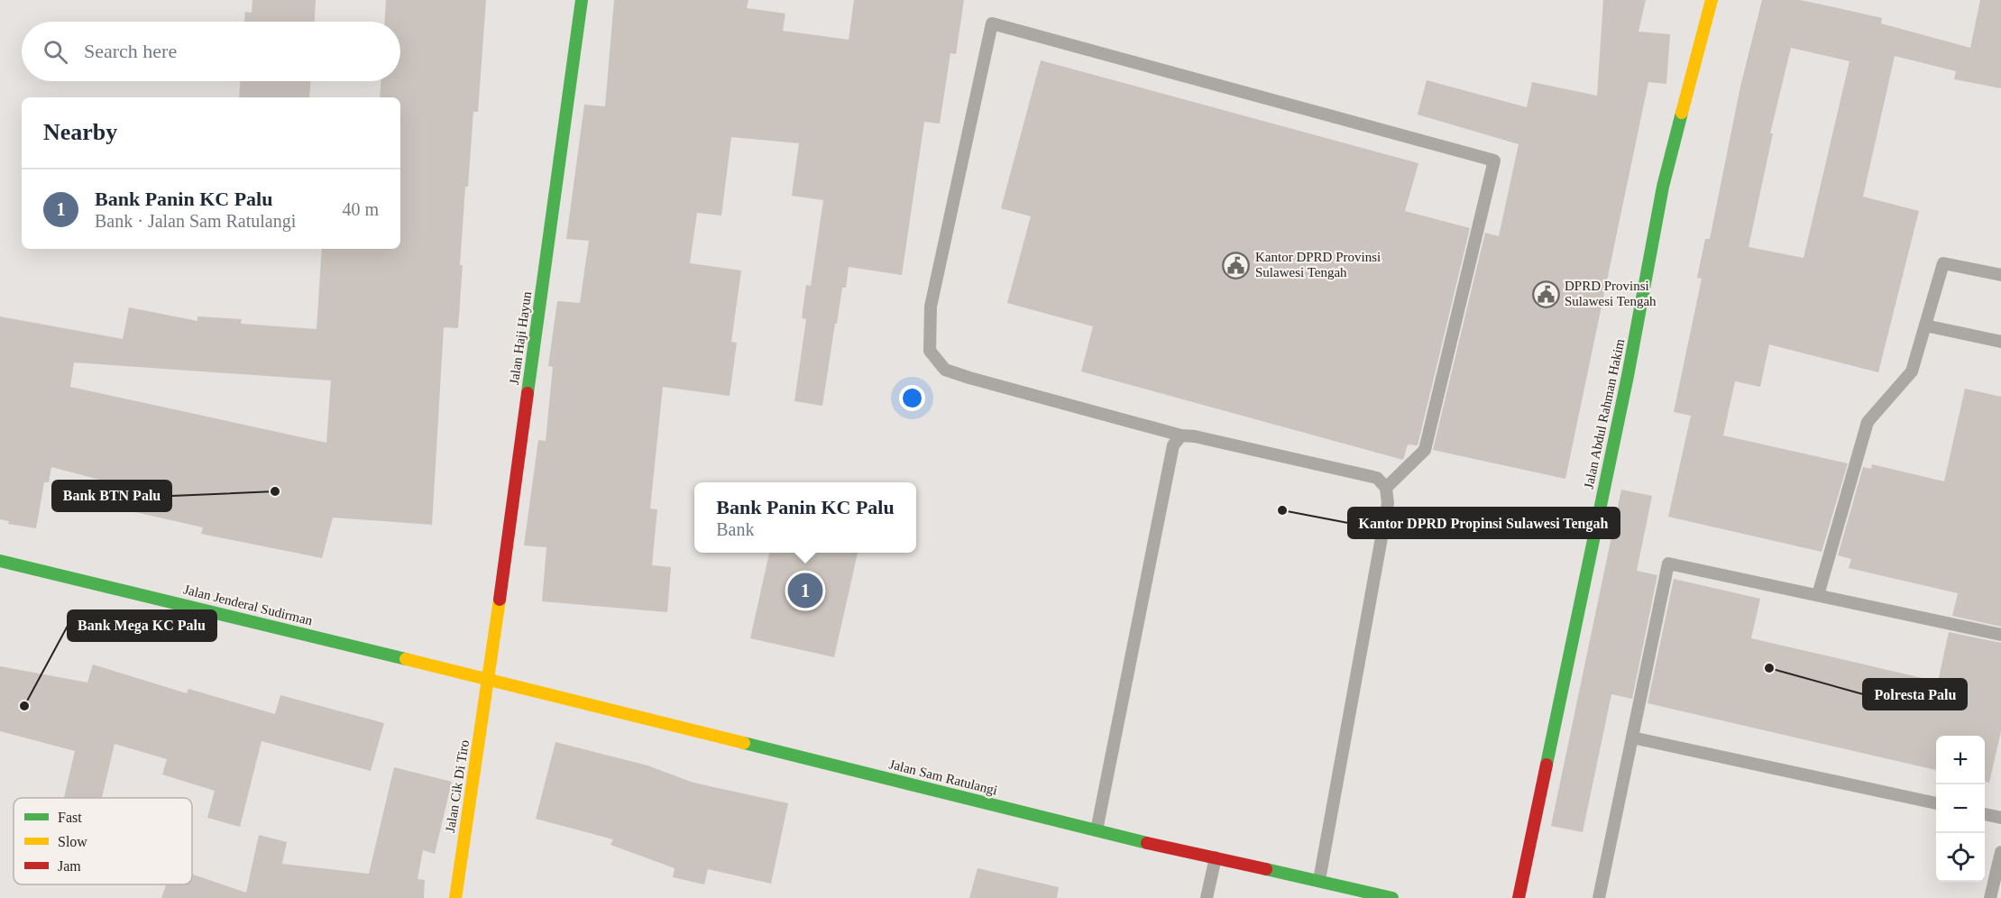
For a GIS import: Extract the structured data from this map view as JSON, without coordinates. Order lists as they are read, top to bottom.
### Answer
{
  "streets": {
    "main road": [
      "Jalan Haji Hayun",
      "Jalan Abdul Rahman Hakim",
      "Jalan Jenderal Sudirman",
      "Jalan Sam Ratulangi",
      "Jalan Cik Di Tiro"
    ]
  },
  "crossings": [
    ["Jalan Haji Hayun", "Jalan Jenderal Sudirman"],
    ["Jalan Haji Hayun", "Jalan Sam Ratulangi"],
    ["Jalan Haji Hayun", "Jalan Cik Di Tiro"],
    ["Jalan Jenderal Sudirman", "Jalan Sam Ratulangi"],
    ["Jalan Jenderal Sudirman", "Jalan Cik Di Tiro"],
    ["Jalan Sam Ratulangi", "Jalan Cik Di Tiro"]
  ],
  "places": {
    "public building": ["Kantor DPRD Provinsi Sulawesi Tengah", "DPRD Provinsi Sulawesi Tengah"],
    "other": [
      "Bank BTN Palu",
      "Kantor DPRD Propinsi Sulawesi Tengah",
      "Polresta Palu",
      "Bank Mega KC Palu"
    ]
  },
  "legend": ["Fast", "Slow", "Jam"],
  "page": {
    "search": "Search here",
    "heading": "Nearby",
    "list": [
      {
        "mark": "1",
        "name": "Bank Panin KC Palu",
        "note": "Bank · Jalan Sam Ratulangi",
        "value": "40 m"
      }
    ],
    "popup": ["Bank Panin KC Palu", "Bank"],
    "pins": "1",
    "map_buttons": ["+", "−"]
  }
}
